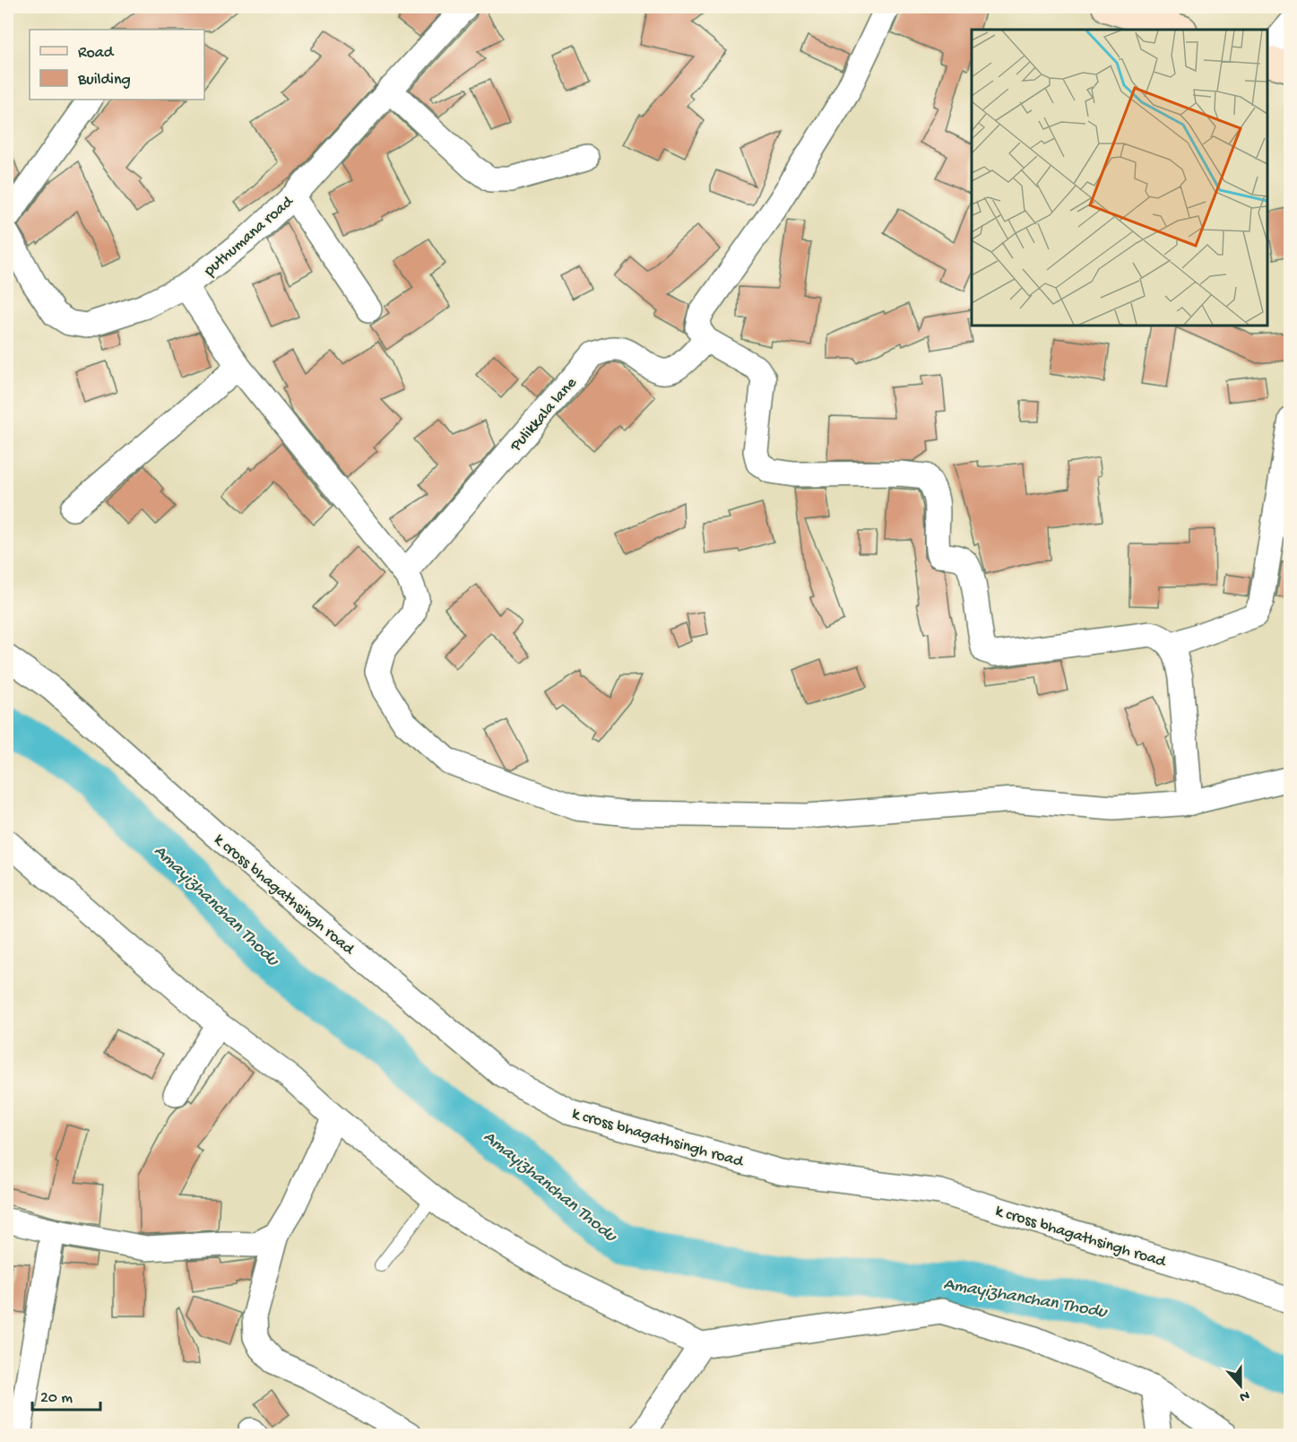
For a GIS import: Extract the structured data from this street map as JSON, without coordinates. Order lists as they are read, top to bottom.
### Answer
{
  "streets": {
    "street": ["puthumana road", "Pulikkala lane", "k cross bhagathsingh road"]
  },
  "water": ["Amayizhanchan Thodu"],
  "legend": ["Road", "Building"],
  "scale_bar": "20 m",
  "north": "bottom"
}
